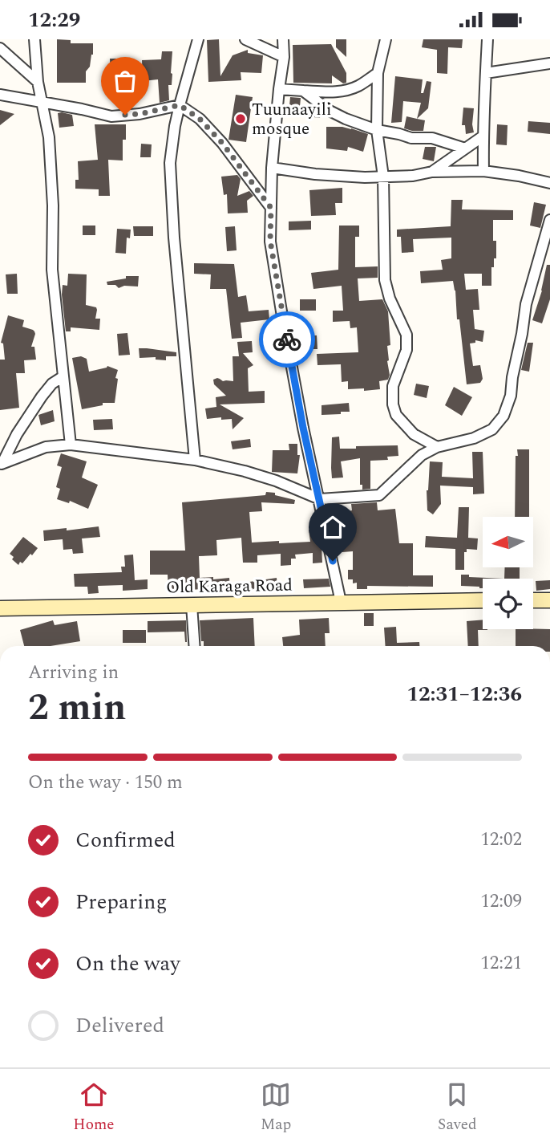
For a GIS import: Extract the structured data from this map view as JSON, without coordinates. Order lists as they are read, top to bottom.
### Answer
{
  "streets": {
    "street": ["Old Karaga Road"]
  },
  "places": ["Tuunaayili mosque"],
  "north": "left",
  "page": {
    "status": "12:29",
    "heading": ["2 min", "Arriving in", "12:31–12:36"],
    "bar": "On the way · 150 m",
    "list": [
      ["Confirmed", "12:02"],
      ["Preparing", "12:09"],
      ["On the way", "12:21"],
      "Delivered"
    ],
    "tabs": ["Home", "Map", "Saved"]
  }
}
